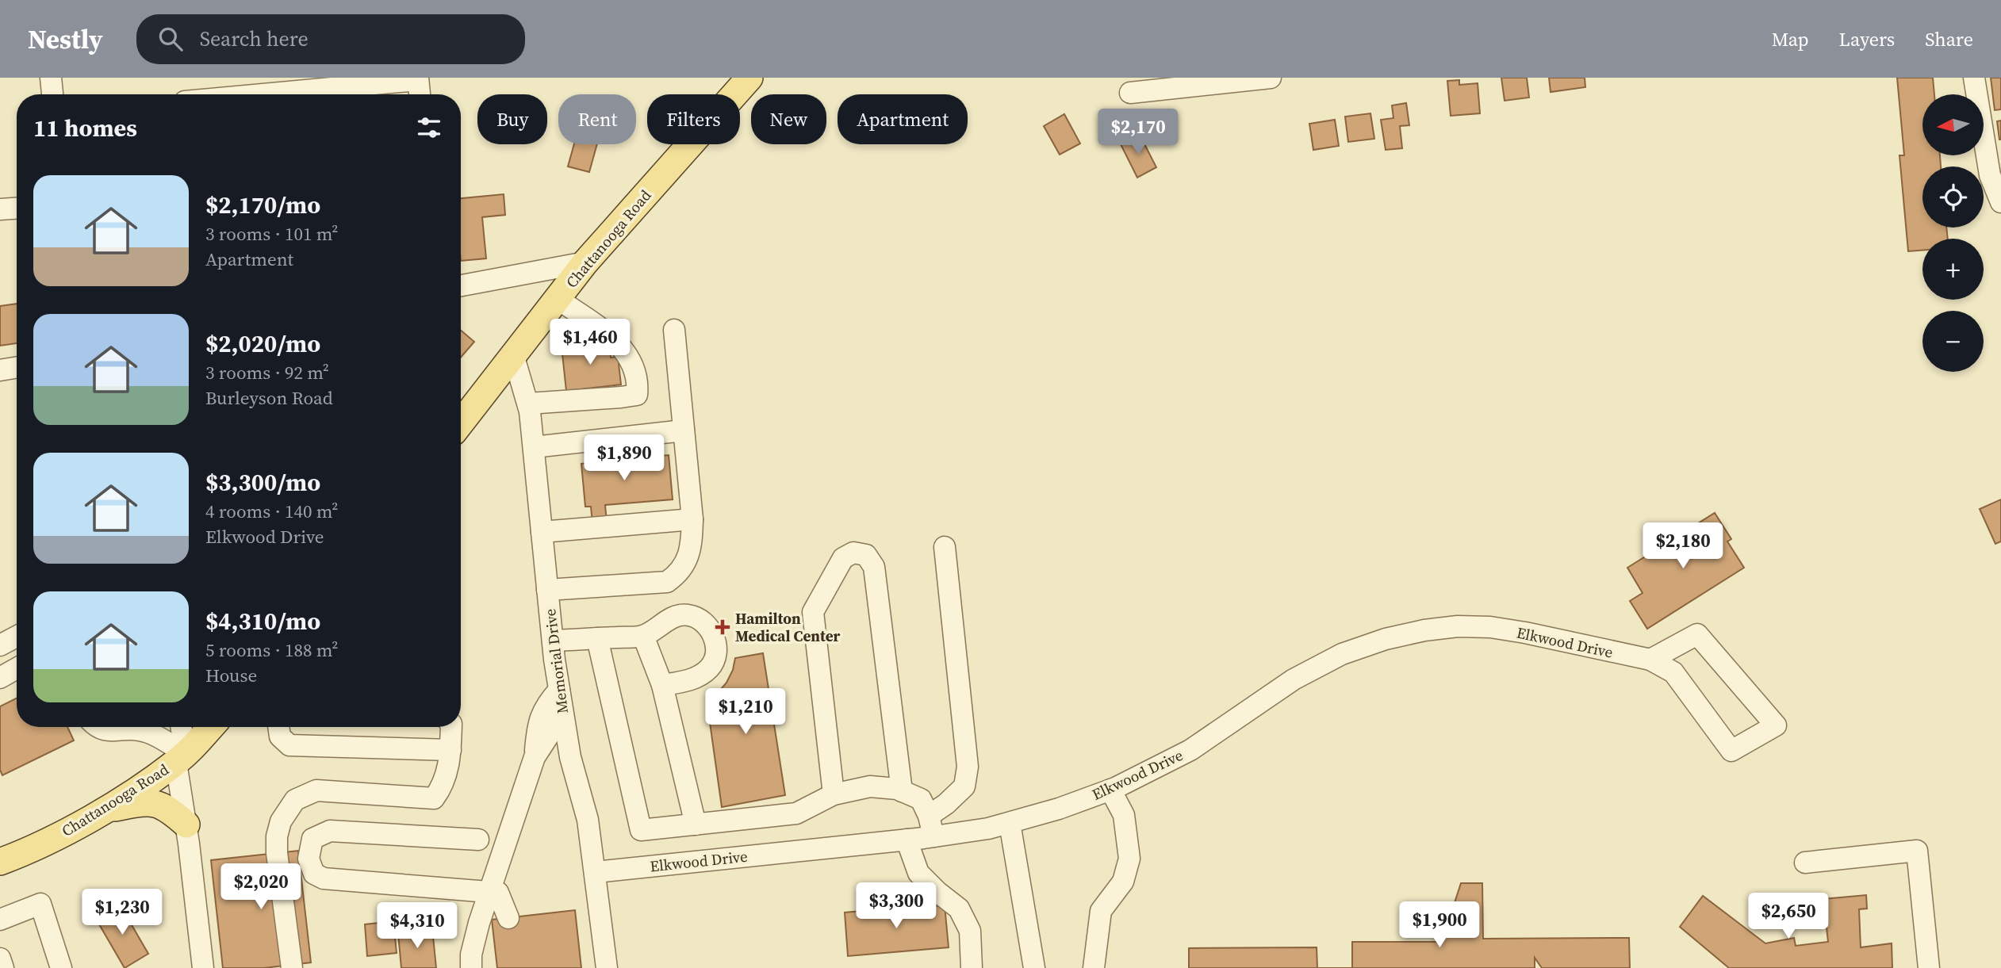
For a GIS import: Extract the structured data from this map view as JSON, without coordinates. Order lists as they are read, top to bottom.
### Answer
{
  "streets": {
    "main road": ["Chattanooga Road"],
    "street": ["Elkwood Drive", "Memorial Drive"]
  },
  "crossings": [
    ["Chattanooga Road", "Memorial Drive"],
    ["Elkwood Drive", "Memorial Drive"]
  ],
  "places": {
    "health": ["Hamilton Medical Center"]
  },
  "north": "left",
  "page": {
    "header": "Nestly",
    "search": "Search here",
    "nav": ["Map", "Layers", "Share"],
    "map_buttons": ["+", "−"],
    "chip": [
      "Buy",
      "Rent",
      "Filters",
      "New",
      "Apartment"
    ],
    "heading": "11 homes",
    "price": [
      "$2,170",
      "$1,460",
      "$1,890",
      "$2,180",
      "$1,210",
      "$2,020",
      "$3,300",
      "$1,230",
      "$2,650",
      "$1,900",
      "$4,310"
    ],
    "list": [
      {
        "name": "$2,170/mo",
        "note": "3 rooms · 101 m² · Apartment"
      },
      {
        "name": "$2,020/mo",
        "note": "3 rooms · 92 m² · Burleyson Road"
      },
      {
        "name": "$3,300/mo",
        "note": "4 rooms · 140 m² · Elkwood Drive"
      },
      {
        "name": "$4,310/mo",
        "note": "5 rooms · 188 m² · House"
      }
    ]
  }
}
